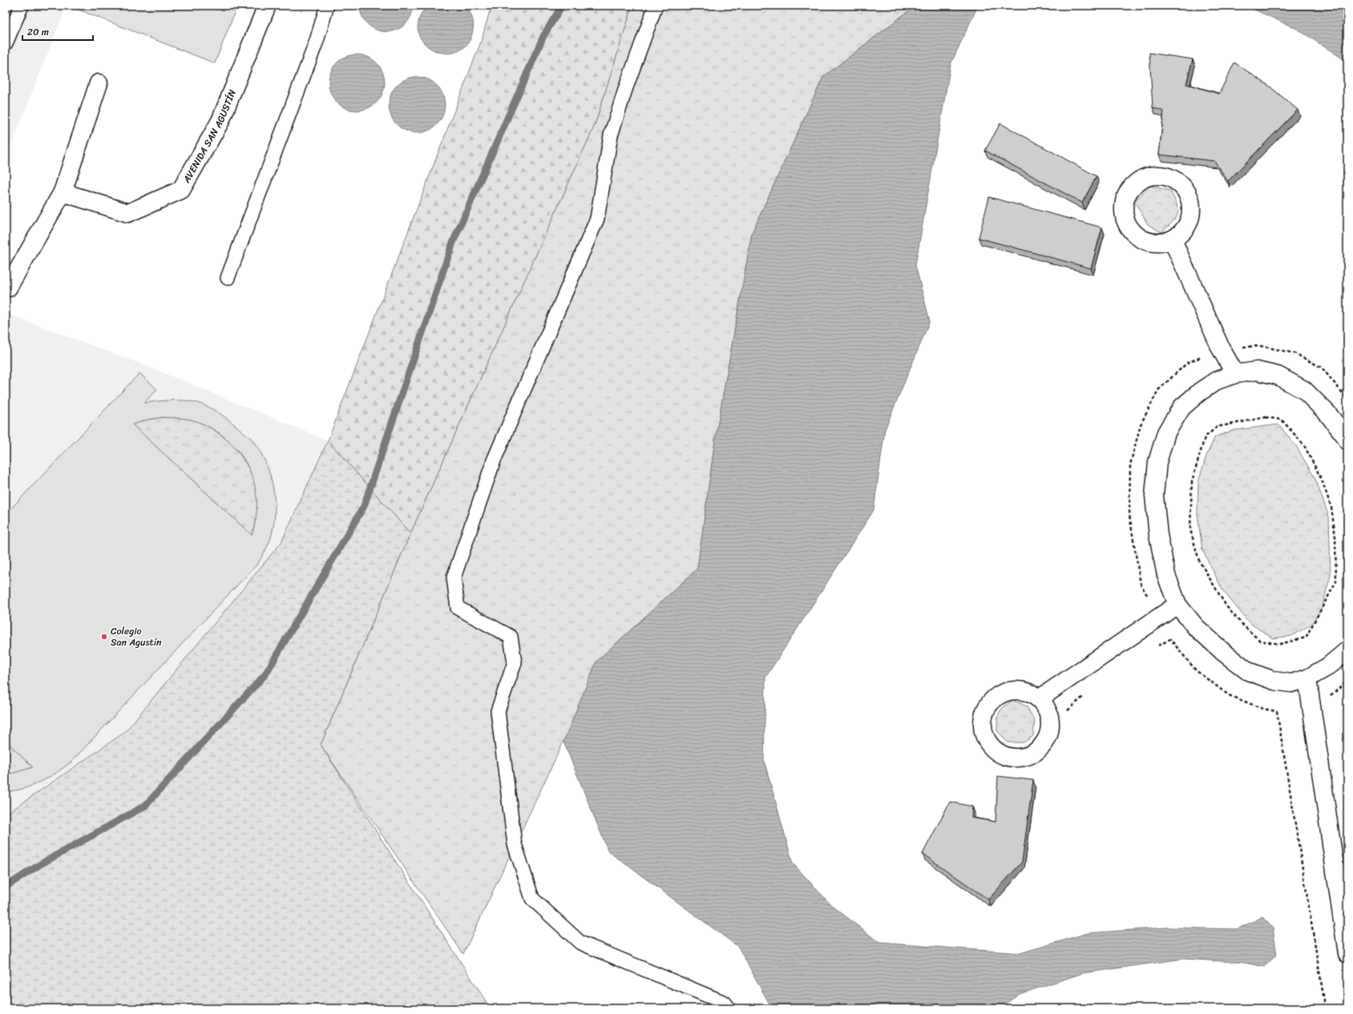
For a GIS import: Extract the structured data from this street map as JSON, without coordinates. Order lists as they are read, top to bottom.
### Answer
{
  "streets": {
    "street": ["AVENIDA SAN AGUSTÍN"]
  },
  "places": ["Colegio San Agustín"],
  "scale_bar": "20 m"
}
